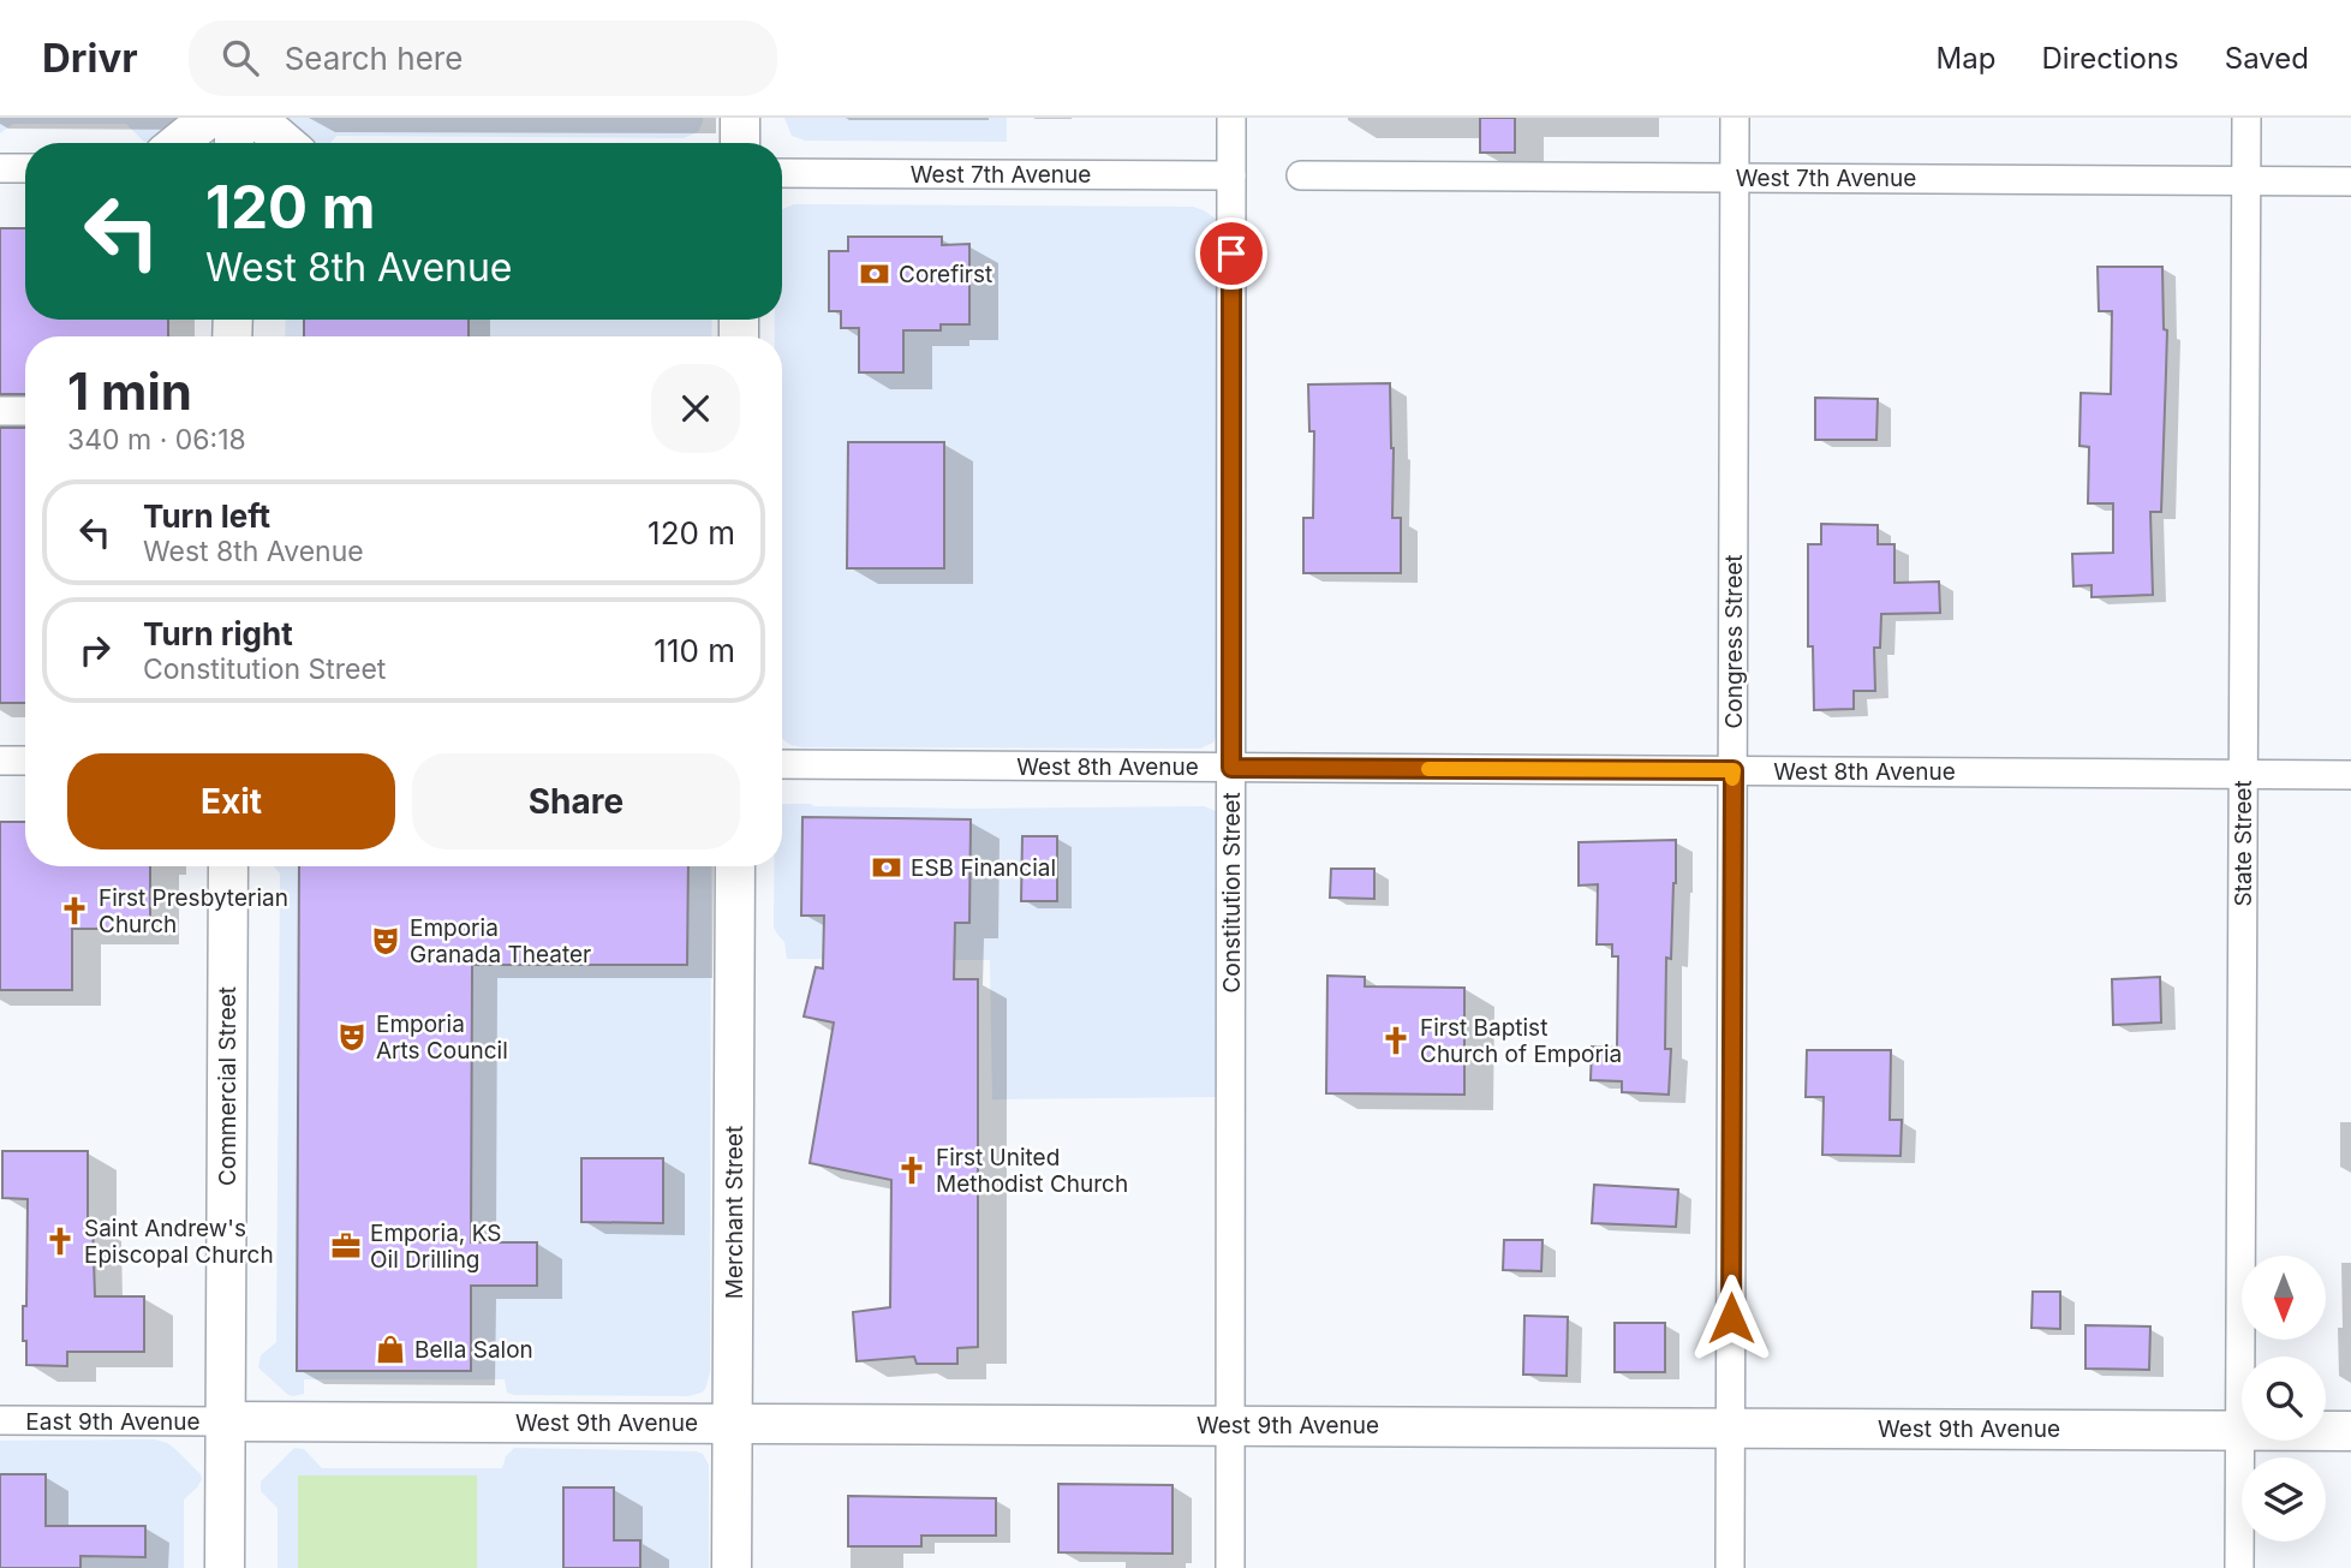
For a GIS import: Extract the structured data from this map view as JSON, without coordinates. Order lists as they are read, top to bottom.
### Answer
{
  "streets": {
    "street": [
      "West 7th Avenue",
      "Congress Street",
      "West 8th Avenue",
      "State Street",
      "Constitution Street",
      "Commercial Street",
      "Merchant Street",
      "East 9th Avenue",
      "West 9th Avenue"
    ]
  },
  "crossings": [
    ["West 7th Avenue", "Congress Street"],
    ["West 7th Avenue", "State Street"],
    ["West 7th Avenue", "Constitution Street"],
    ["Congress Street", "West 8th Avenue"],
    ["Congress Street", "West 9th Avenue"],
    ["West 8th Avenue", "State Street"],
    ["West 8th Avenue", "Constitution Street"],
    ["State Street", "West 9th Avenue"],
    ["Constitution Street", "West 9th Avenue"],
    ["Commercial Street", "East 9th Avenue"],
    ["Commercial Street", "West 9th Avenue"],
    ["Merchant Street", "West 9th Avenue"],
    ["East 9th Avenue", "West 9th Avenue"]
  ],
  "places": {
    "bank": ["Corefirst", "ESB Financial"],
    "church": [
      "First Presbyterian Church",
      "First Baptist Church of Emporia",
      "First United Methodist Church",
      "Saint Andrew's Episcopal Church"
    ],
    "theatre": ["Emporia Granada Theater", "Emporia Arts Council"],
    "office": ["Emporia, KS Oil Drilling"],
    "shop": ["Bella Salon"]
  },
  "north": "bottom",
  "page": {
    "header": "Drivr",
    "search": "Search here",
    "nav": ["Map", "Directions", "Saved"],
    "turn": ["120 m", "West 8th Avenue"],
    "heading": ["1 min", "340 m · 06:18"],
    "list": [
      {
        "name": "Turn left",
        "note": "West 8th Avenue",
        "value": "120 m"
      },
      {
        "name": "Turn right",
        "note": "Constitution Street",
        "value": "110 m"
      }
    ],
    "buttons": ["Exit", "Share"]
  }
}
